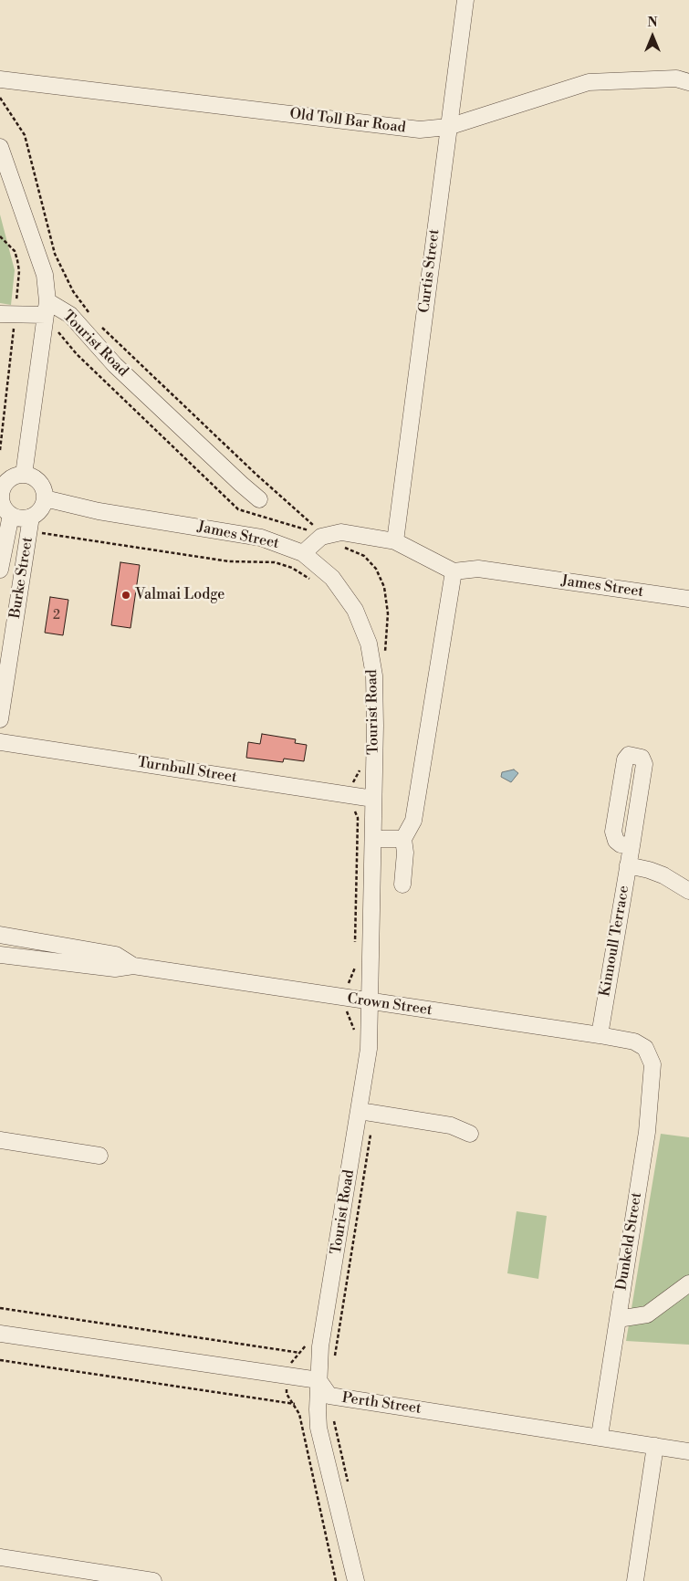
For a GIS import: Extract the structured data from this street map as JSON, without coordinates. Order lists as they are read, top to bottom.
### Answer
{
  "streets": {
    "street": [
      "Old Toll Bar Road",
      "Curtis Street",
      "Tourist Road",
      "James Street",
      "Burke Street",
      "Turnbull Street",
      "Kinnoull Terrace",
      "Crown Street",
      "Dunkeld Street",
      "Perth Street"
    ]
  },
  "crossings": [
    ["Old Toll Bar Road", "Curtis Street"],
    ["Tourist Road", "James Street"],
    ["Tourist Road", "Turnbull Street"],
    ["Tourist Road", "Crown Street"],
    ["Tourist Road", "Perth Street"],
    ["James Street", "Burke Street"],
    ["Kinnoull Terrace", "Crown Street"],
    ["Crown Street", "Dunkeld Street"],
    ["Dunkeld Street", "Perth Street"]
  ],
  "places": ["Valmai Lodge"],
  "house_numbers": ["2"],
  "north": "top"
}
